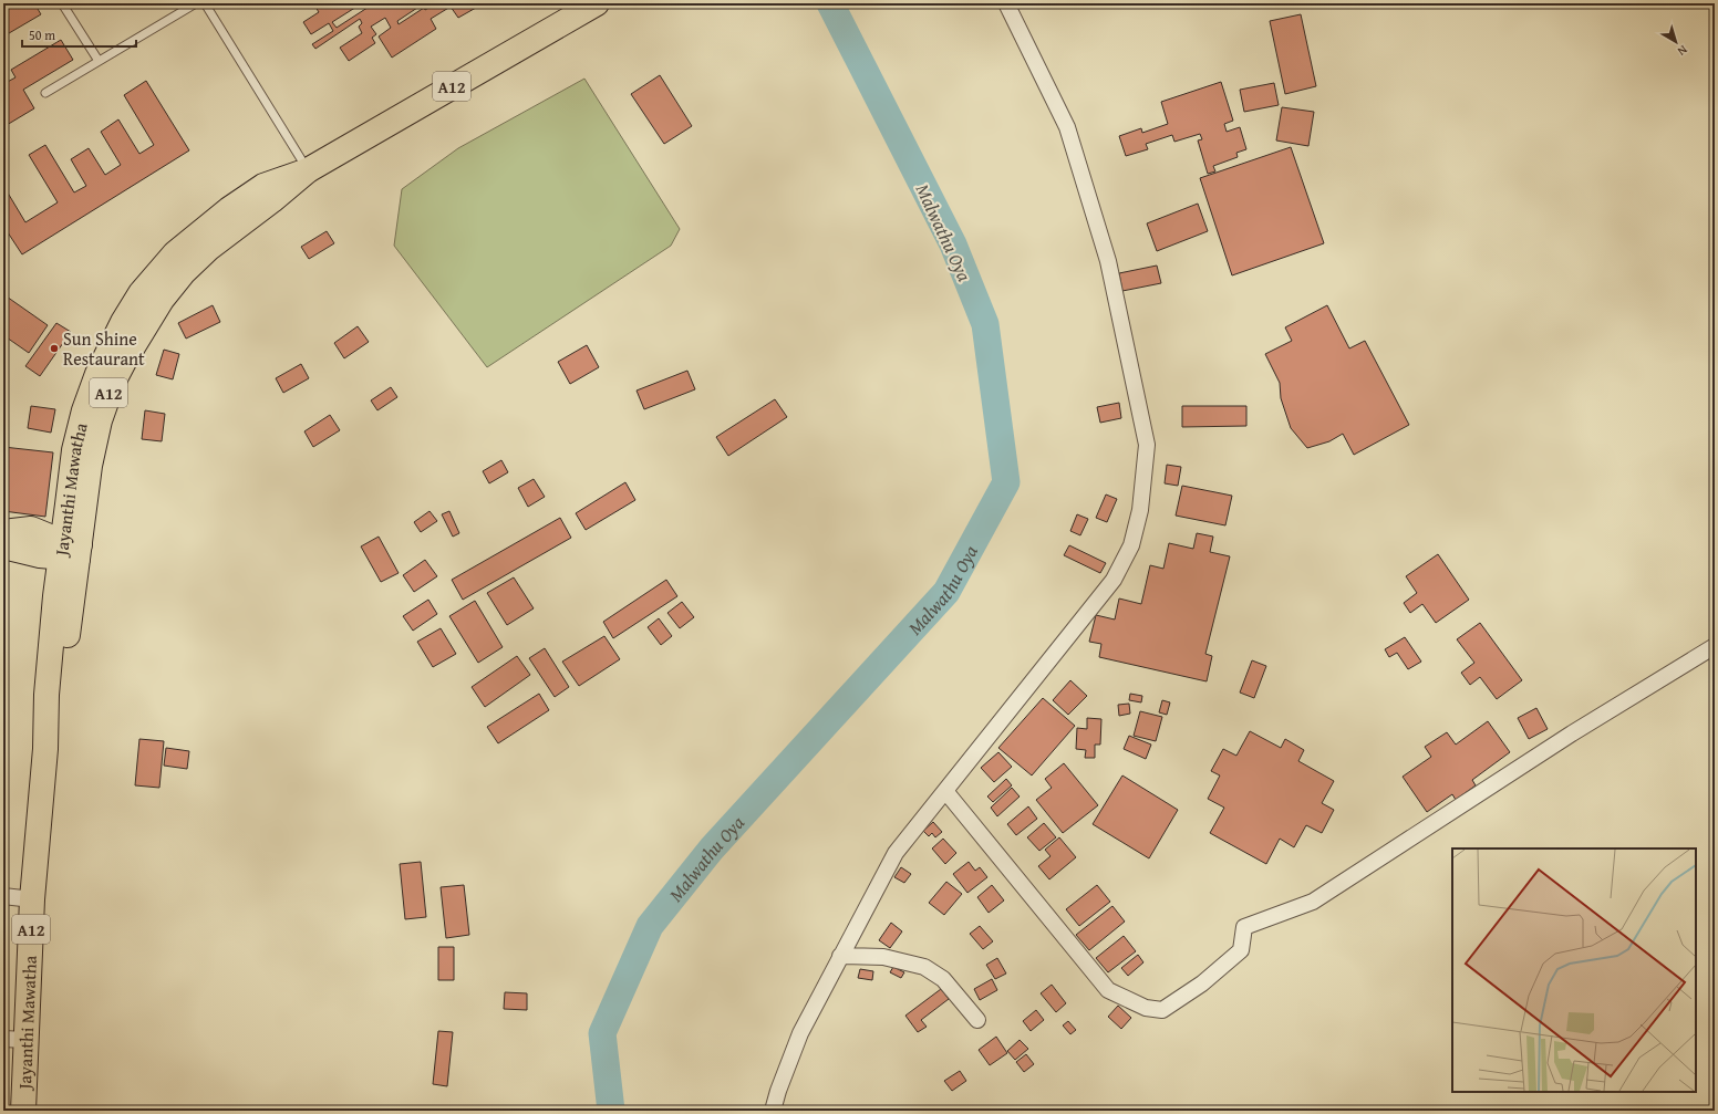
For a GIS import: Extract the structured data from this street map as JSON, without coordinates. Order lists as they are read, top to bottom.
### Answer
{
  "streets": {
    "main road": ["A12", "Jayanthi Mawatha"]
  },
  "water": ["Malwathu Oya"],
  "places": ["Sun Shine Restaurant"],
  "scale_bar": "50 m",
  "north": "bottom right"
}
